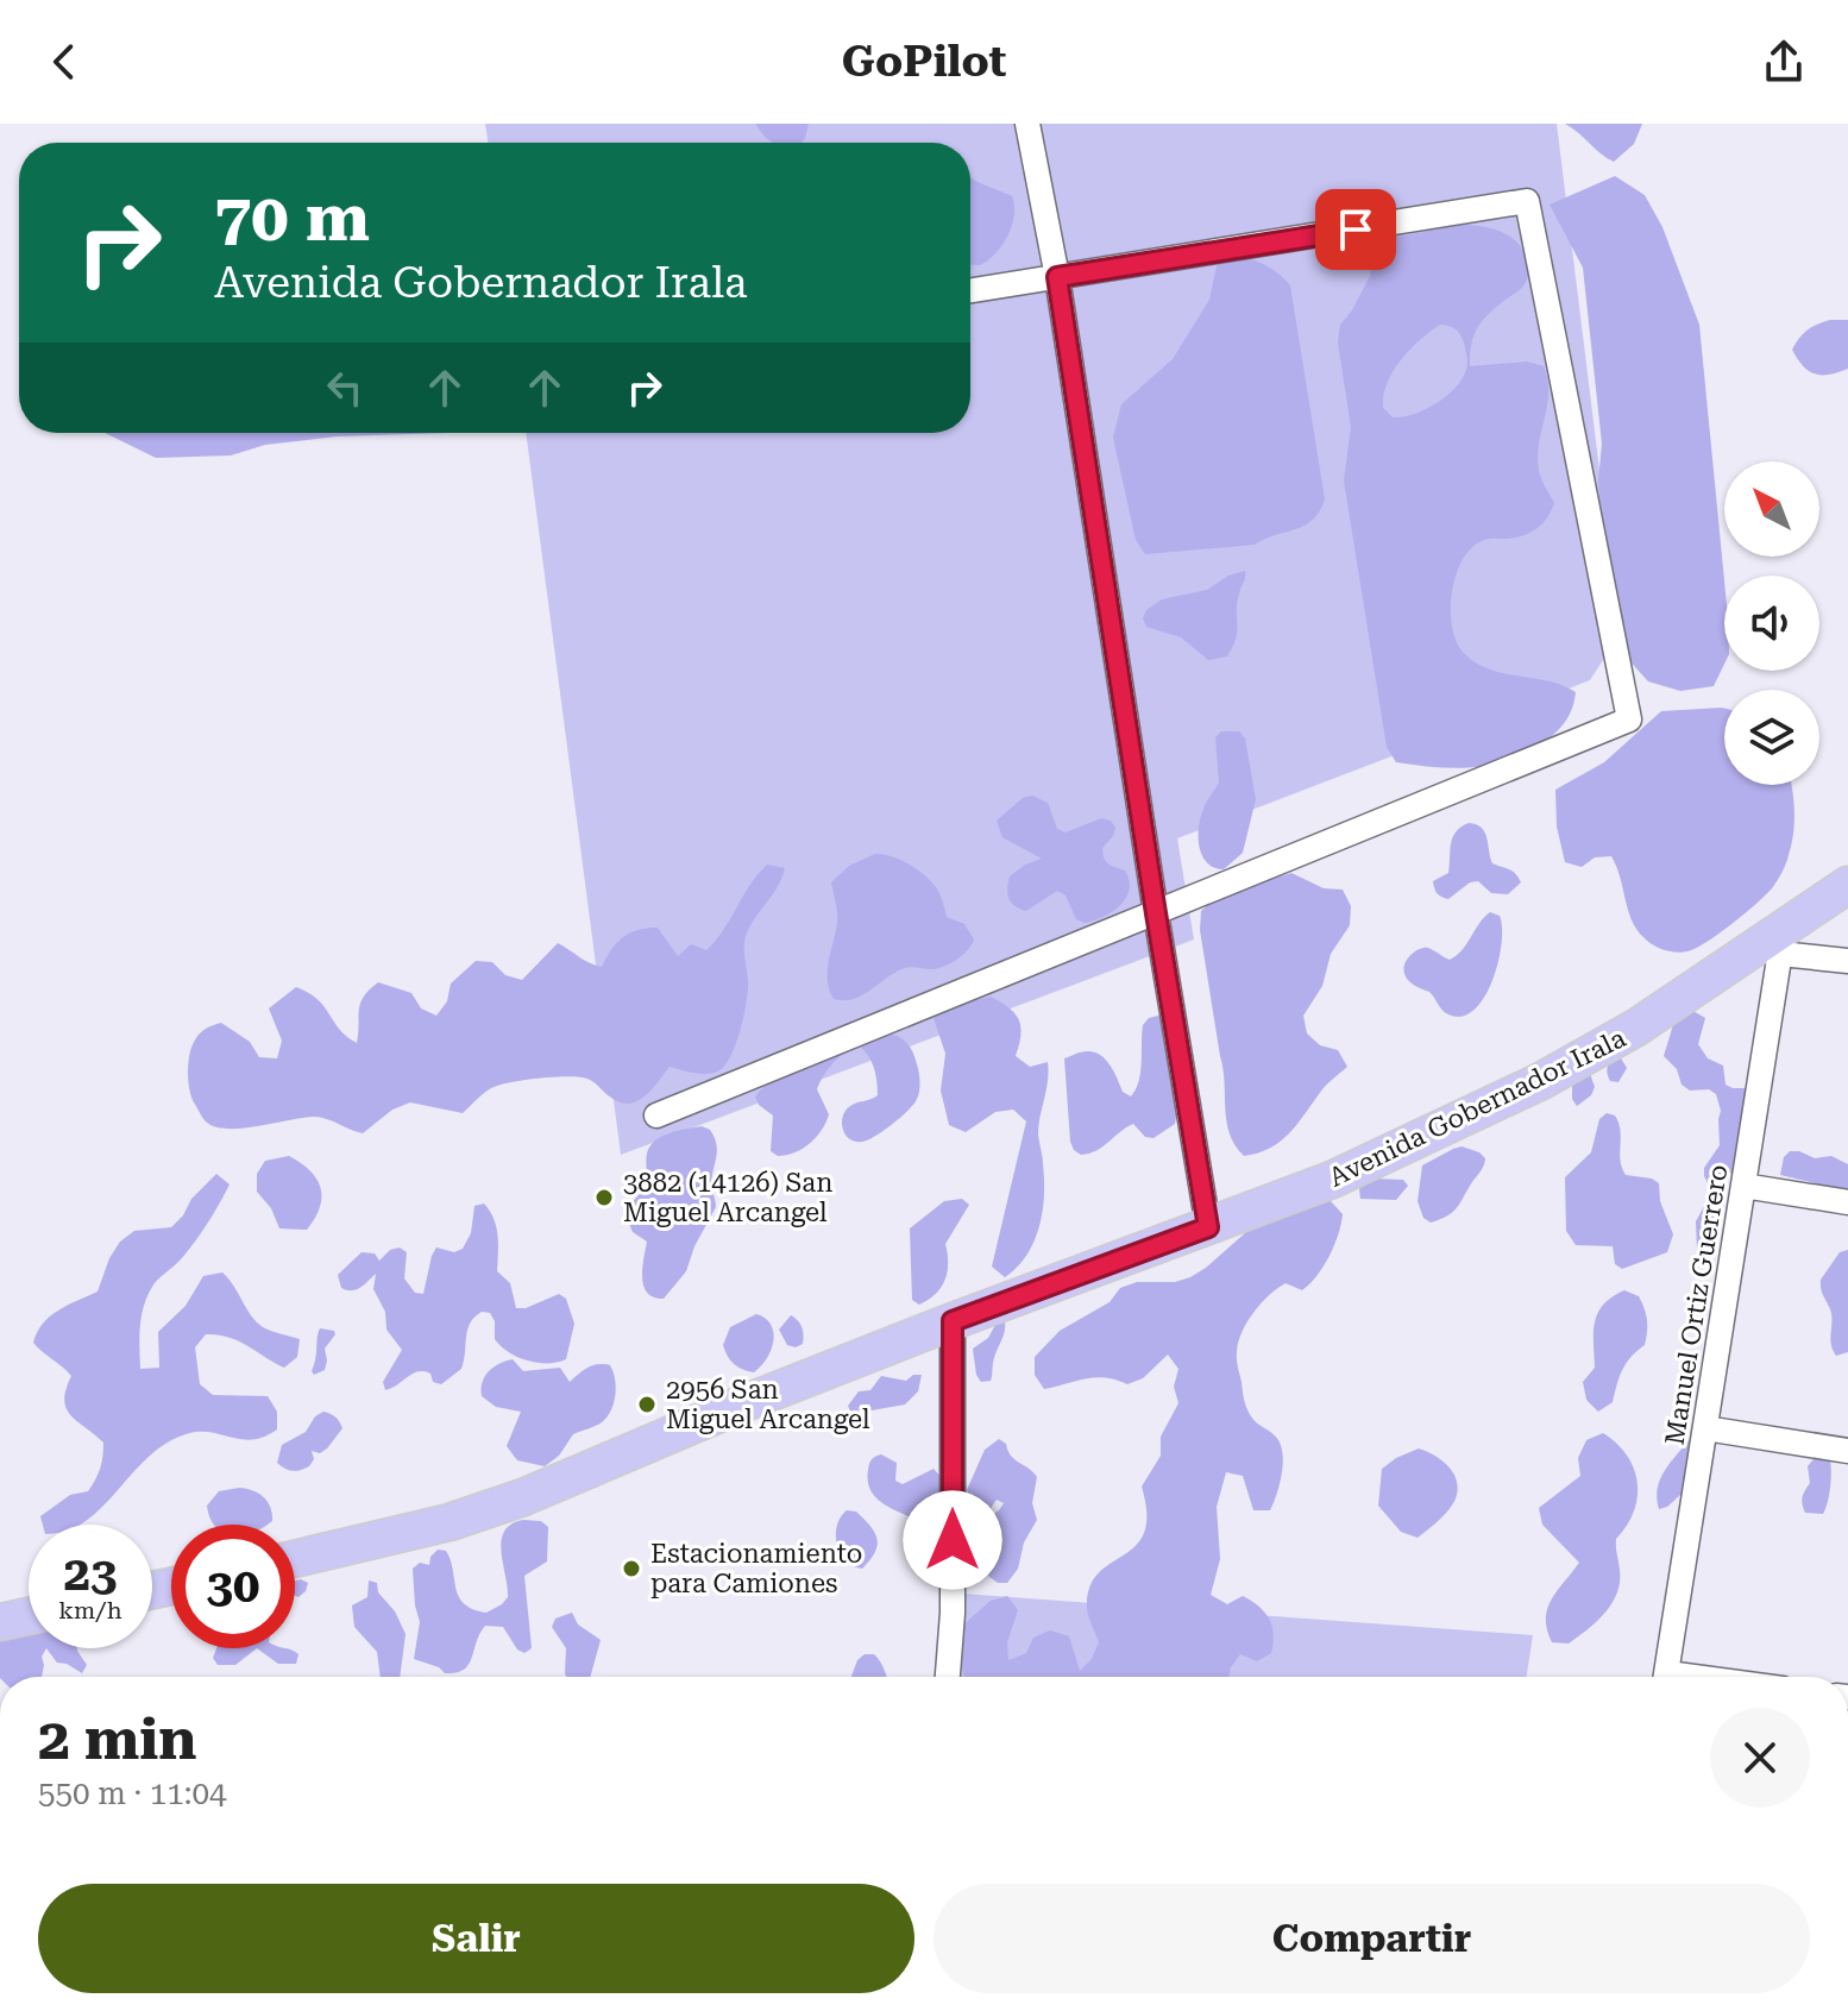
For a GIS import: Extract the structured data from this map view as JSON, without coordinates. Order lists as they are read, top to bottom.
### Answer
{
  "streets": {
    "main road": ["Avenida Gobernador Irala"],
    "street": ["Manuel Ortiz Guerrero"]
  },
  "crossings": [
    ["Avenida Gobernador Irala", "Manuel Ortiz Guerrero"]
  ],
  "places": ["3882 (14126) San Miguel Arcangel", "2956 San Miguel Arcangel", "Estacionamiento para Camiones"],
  "north": "top left",
  "page": {
    "header": "GoPilot",
    "turn": ["70 m", "Avenida Gobernador Irala"],
    "speed": "23 km/h",
    "limit": "30",
    "heading": ["2 min", "550 m · 11:04"],
    "buttons": ["Salir", "Compartir"]
  }
}
